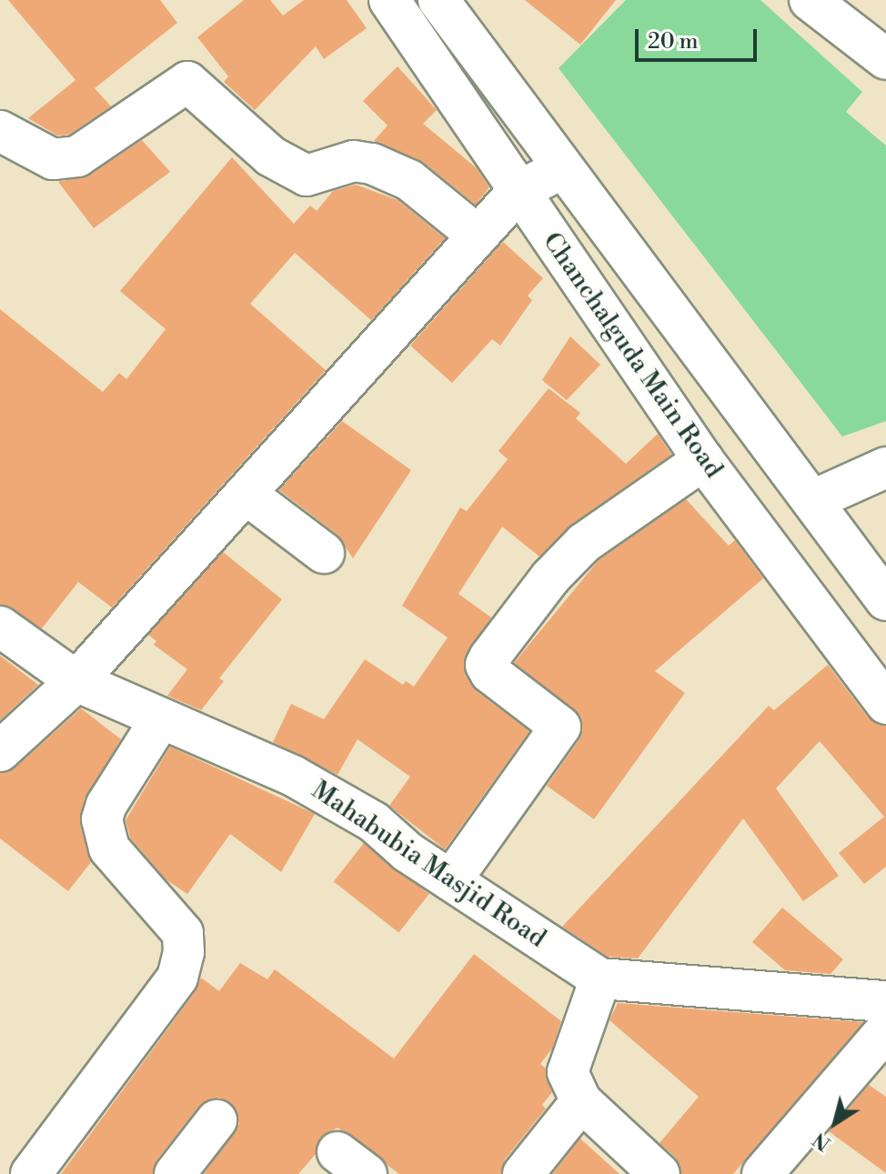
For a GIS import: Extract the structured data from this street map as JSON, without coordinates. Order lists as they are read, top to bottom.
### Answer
{
  "streets": {
    "street": ["Chanchalguda Main Road", "Mahabubia Masjid Road"]
  },
  "scale_bar": "20 m",
  "north": "bottom left"
}
